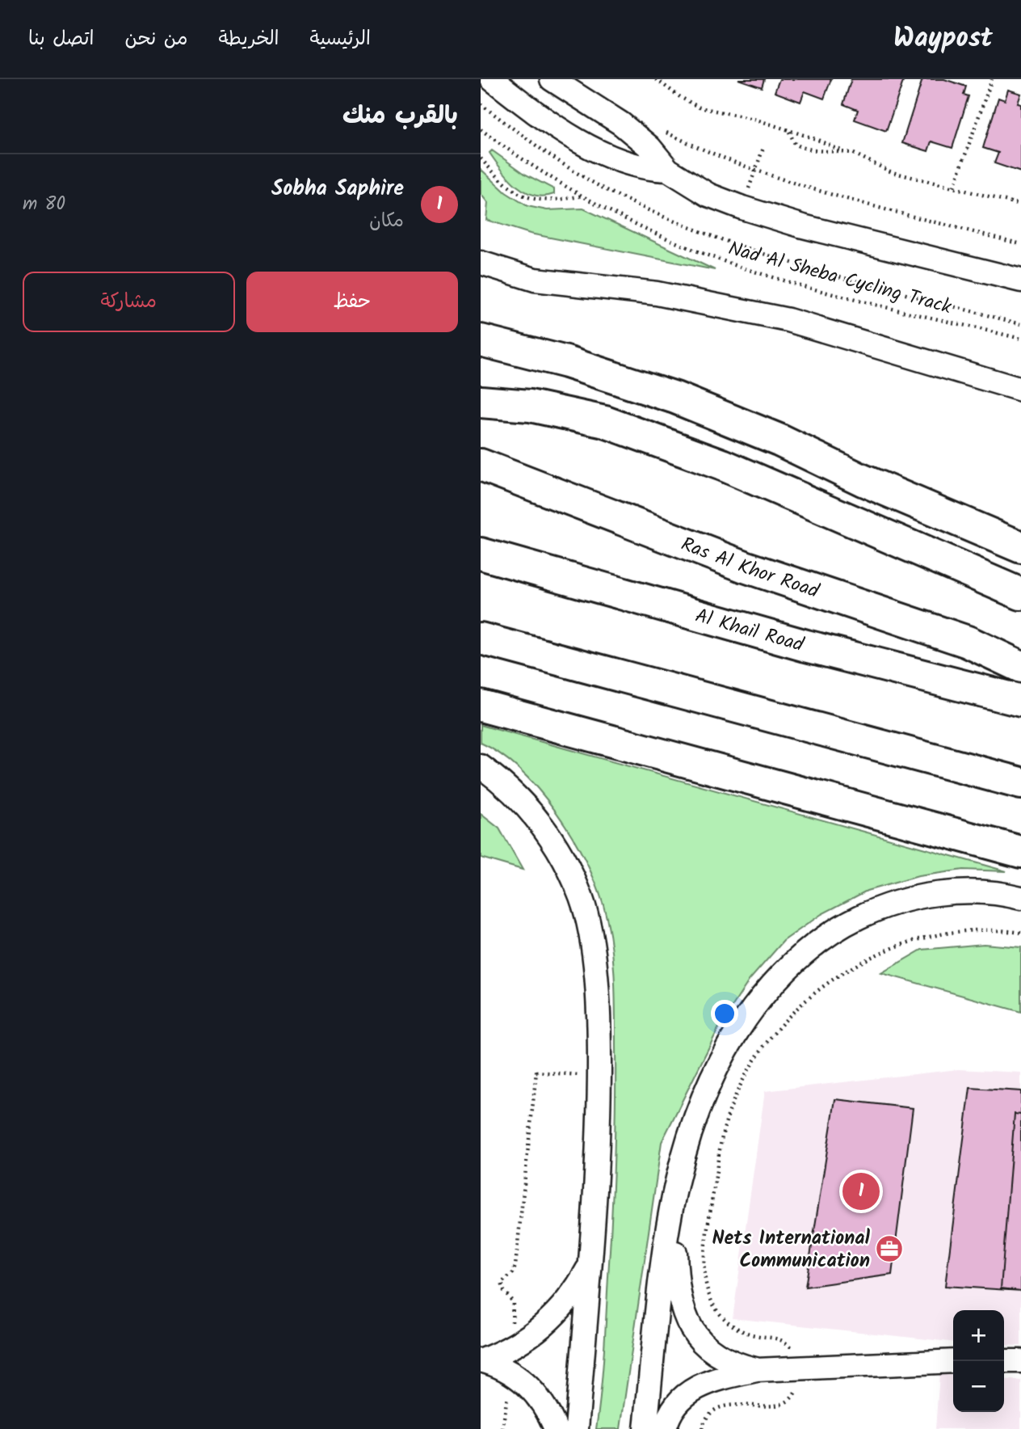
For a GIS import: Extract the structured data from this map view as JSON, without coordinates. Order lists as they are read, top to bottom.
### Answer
{
  "streets": {
    "highway": ["Ras Al Khor Road", "Al Khail Road"],
    "path": ["Nad Al Sheba Cycling Track"]
  },
  "places": {
    "office": ["Nets International Communication"]
  },
  "page": {
    "header": "Waypost",
    "nav": [
      "الرئيسية",
      "الخريطة",
      "من نحن",
      "اتصل بنا"
    ],
    "heading": "بالقرب منك",
    "list": [
      {
        "mark": "1",
        "name": "Sobha Saphire",
        "note": "مكان",
        "value": "80 m"
      }
    ],
    "buttons": ["حفظ", "مشاركة"],
    "pins": "1",
    "map_buttons": ["+", "−"]
  }
}
